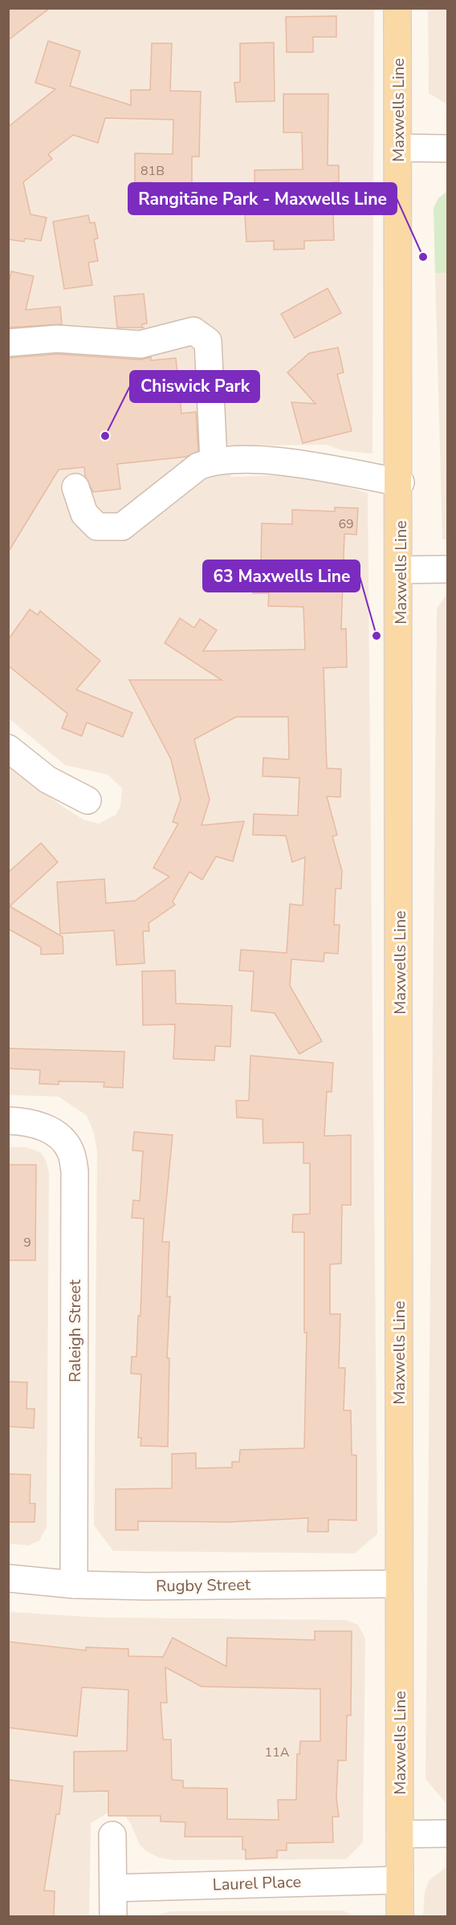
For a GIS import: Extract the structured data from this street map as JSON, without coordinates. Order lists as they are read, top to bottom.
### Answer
{
  "streets": {
    "main road": ["Maxwells Line"],
    "street": ["Raleigh Street", "Rugby Street", "Laurel Place"]
  },
  "crossings": [
    ["Maxwells Line", "Rugby Street"],
    ["Maxwells Line", "Laurel Place"],
    ["Raleigh Street", "Rugby Street"]
  ],
  "places": ["Rangitāne Park - Maxwells Line", "Chiswick Park", "63 Maxwells Line"],
  "house_numbers": [
    "81B",
    "69",
    "9",
    "11A"
  ]
}
